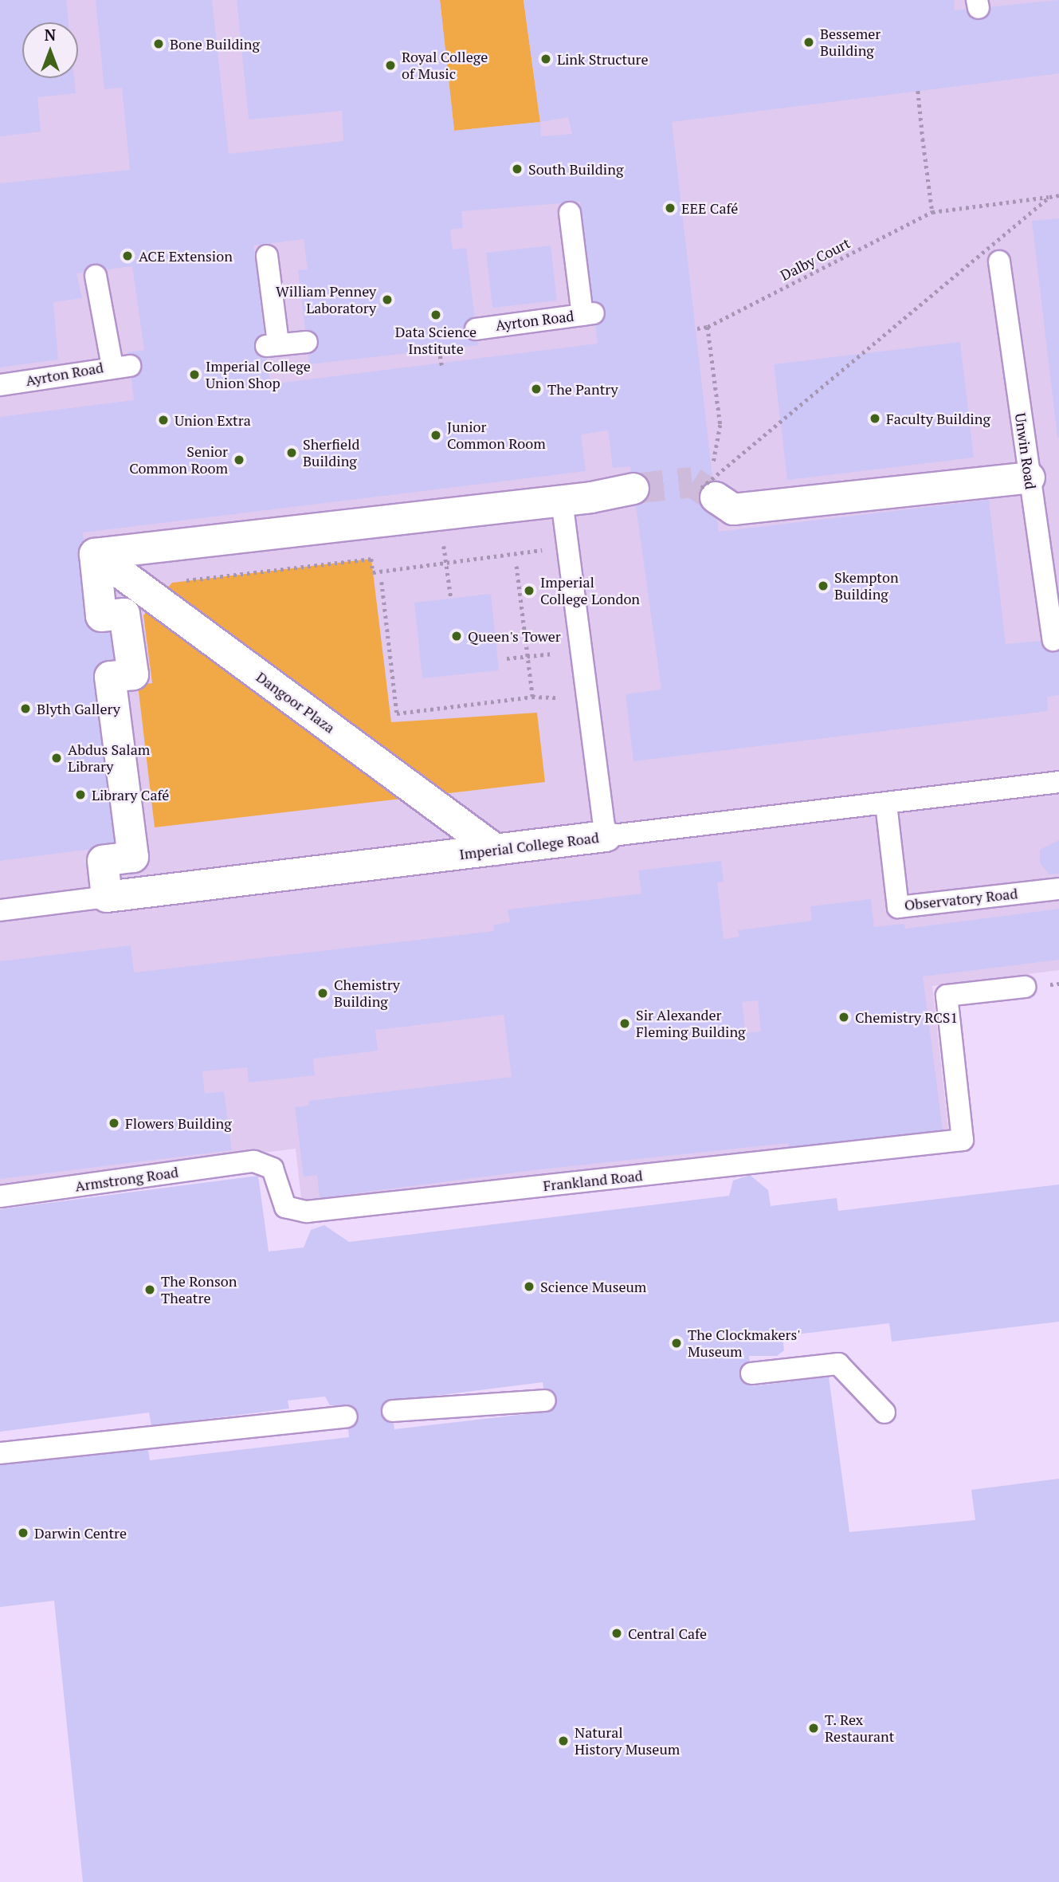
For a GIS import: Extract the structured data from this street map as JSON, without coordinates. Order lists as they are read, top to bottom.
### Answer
{
  "streets": {
    "street": ["Dangoor Plaza", "Imperial College Road"],
    "lane": [
      "Ayrton Road",
      "Unwin Road",
      "Observatory Road",
      "Armstrong Road",
      "Frankland Road"
    ],
    "path": ["Dalby Court"]
  },
  "crossings": [
    ["Dangoor Plaza", "Imperial College Road"],
    ["Imperial College Road", "Observatory Road"],
    ["Armstrong Road", "Frankland Road"]
  ],
  "places": [
    "Bessemer Building",
    "Bone Building",
    "Link Structure",
    "Royal College of Music",
    "South Building",
    "EEE Café",
    "ACE Extension",
    "William Penney Laboratory",
    "Data Science Institute",
    "Imperial College Union Shop",
    "The Pantry",
    "Faculty Building",
    "Union Extra",
    "Junior Common Room",
    "Sherfield Building",
    "Senior Common Room",
    "Skempton Building",
    "Imperial College London",
    "Queen's Tower",
    "Blyth Gallery",
    "Abdus Salam Library",
    "Library Café",
    "Chemistry Building",
    "Chemistry RCS1",
    "Sir Alexander Fleming Building",
    "Flowers Building",
    "Science Museum",
    "The Ronson Theatre",
    "The Clockmakers' Museum",
    "Darwin Centre",
    "Central Cafe",
    "T. Rex Restaurant",
    "Natural History Museum"
  ],
  "north": "top"
}
